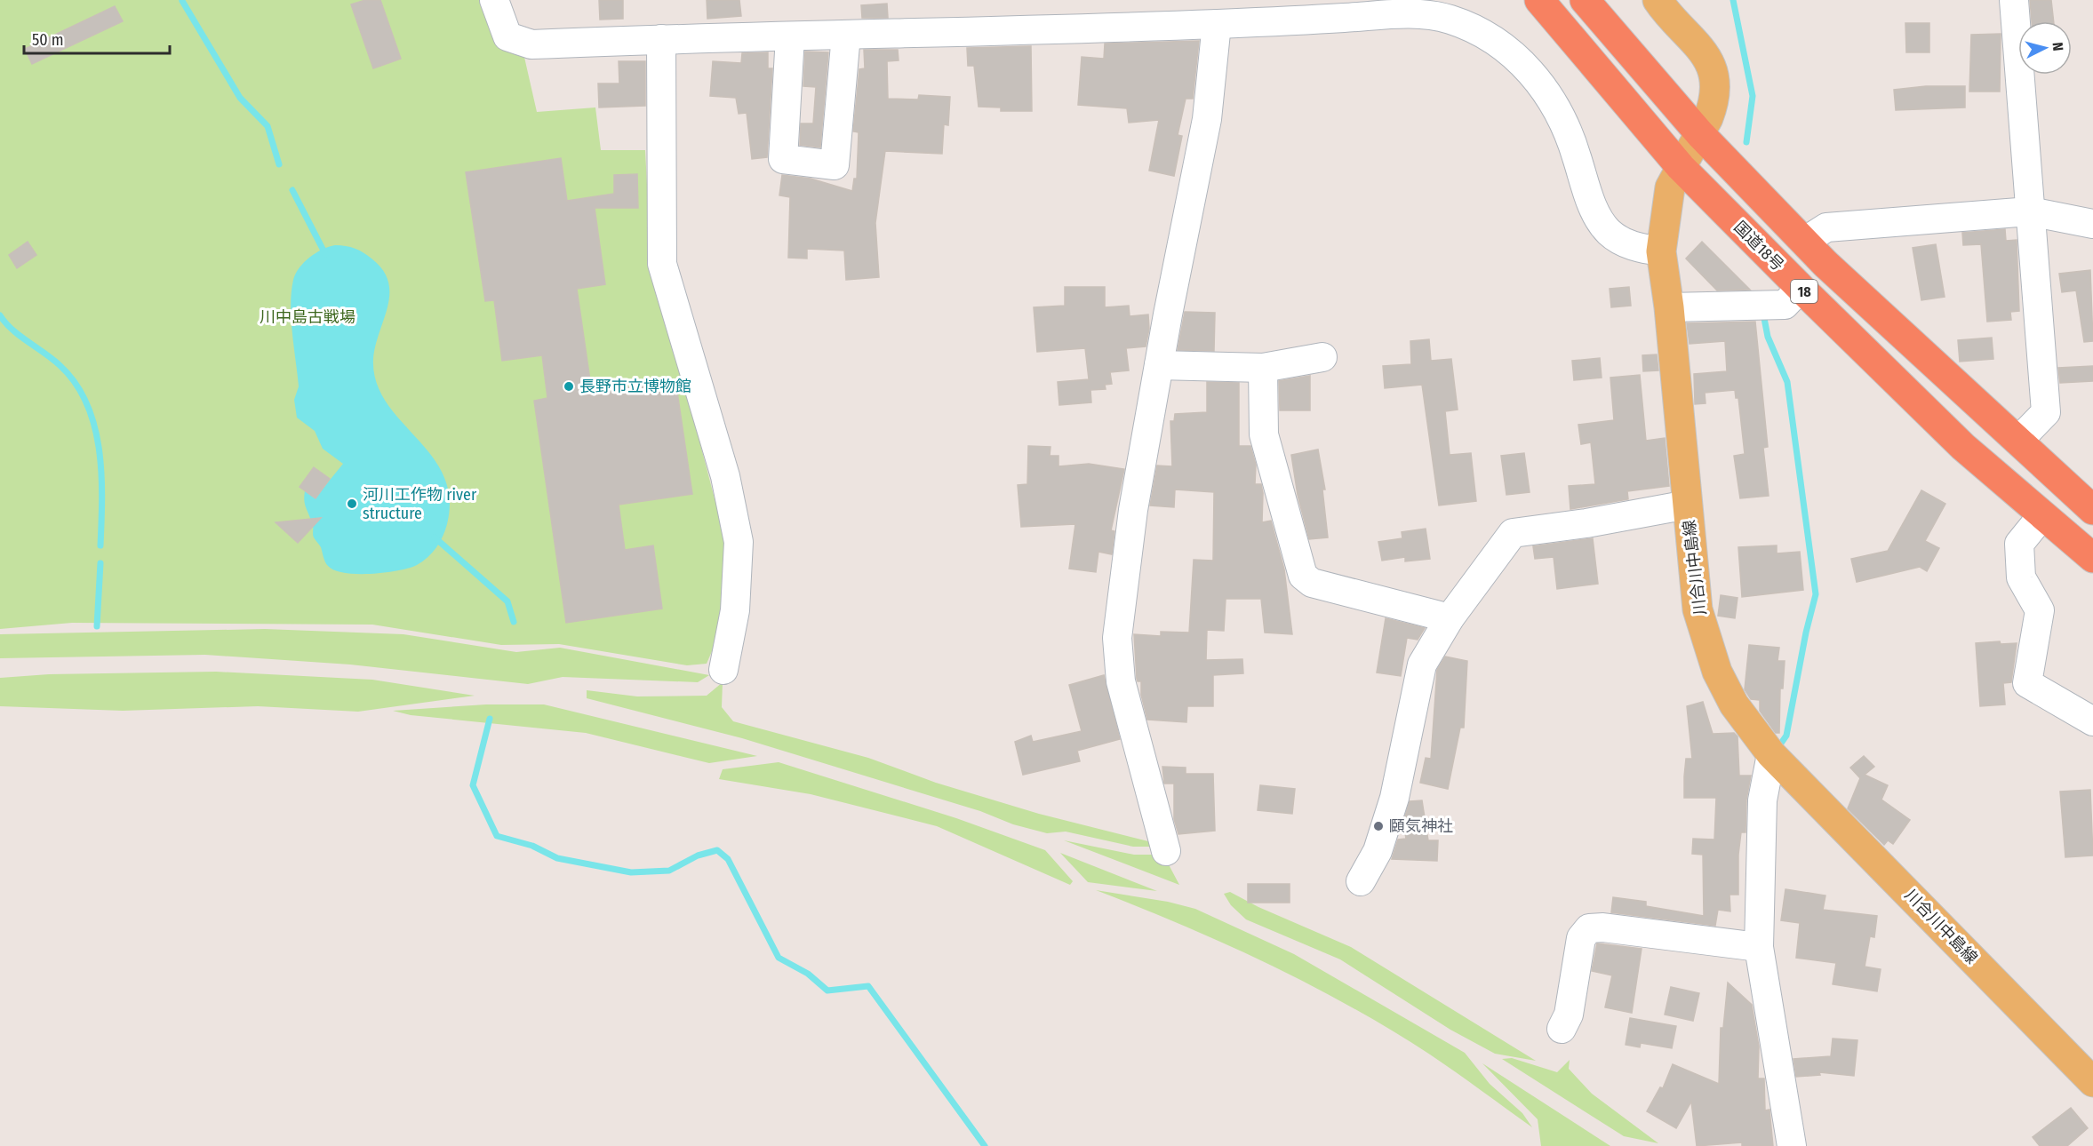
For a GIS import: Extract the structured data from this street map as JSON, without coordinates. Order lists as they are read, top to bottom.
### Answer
{
  "streets": {
    "highway": ["国道18号", "18"],
    "main road": ["川合川中島線"]
  },
  "crossings": [
    ["国道18号", "川合川中島線"],
    ["18", "川合川中島線"]
  ],
  "parks": ["川中島古戦場"],
  "places": ["長野市立博物館", "河川工作物 river structure", "頥気神社"],
  "scale_bar": "50 m",
  "north": "right"
}
